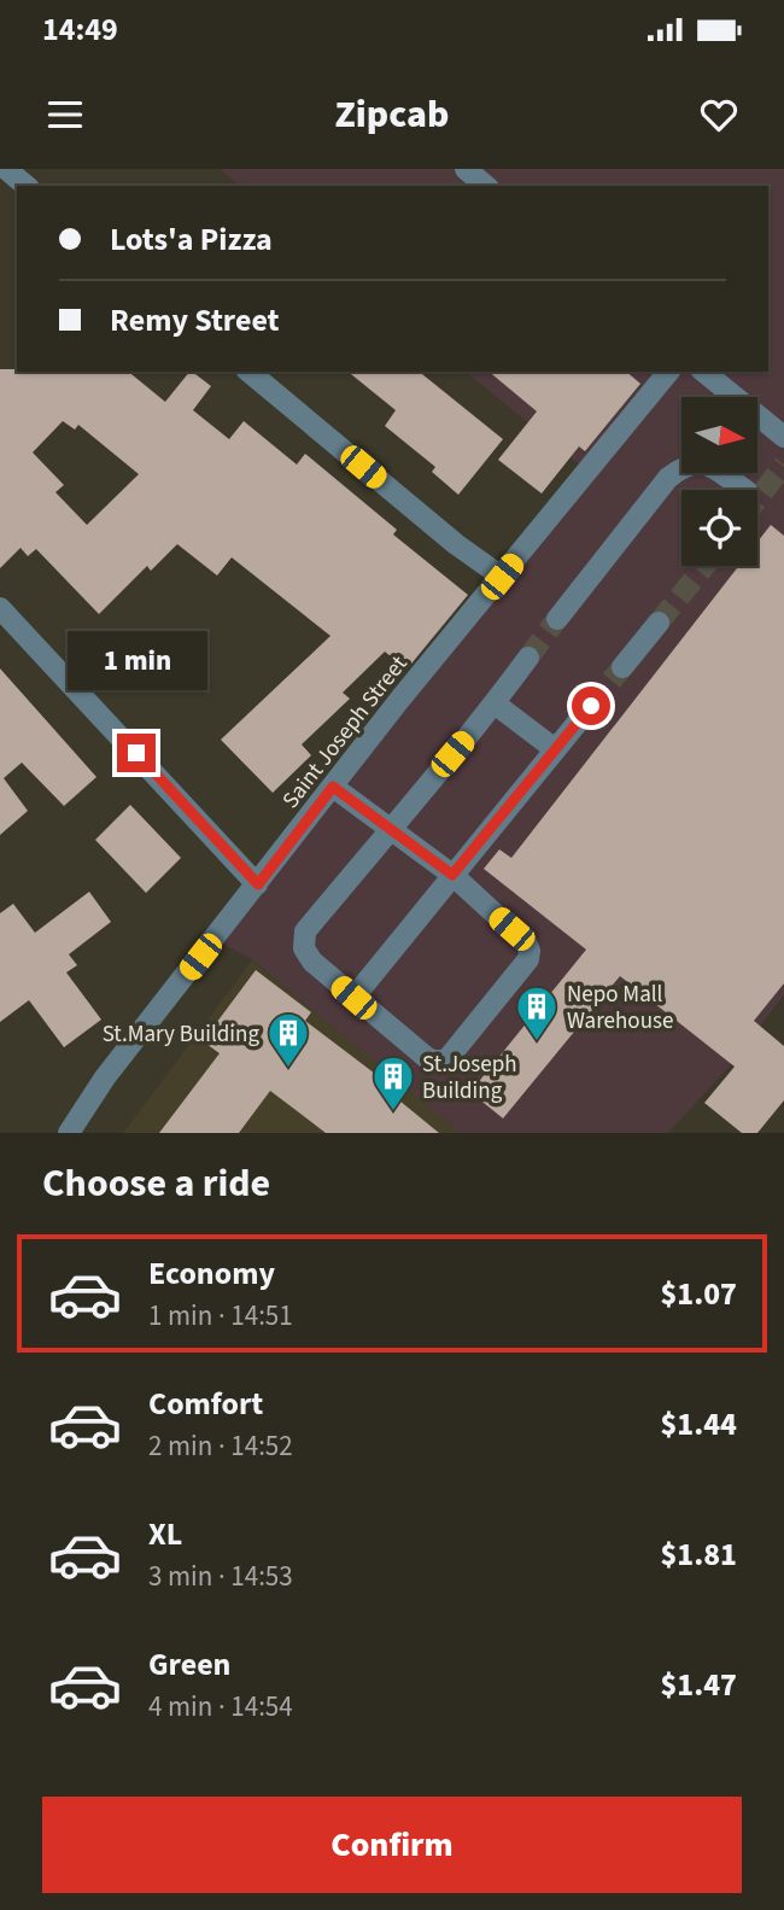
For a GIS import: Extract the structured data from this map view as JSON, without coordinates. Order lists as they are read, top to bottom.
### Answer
{
  "streets": {
    "street": ["Saint Joseph Street"]
  },
  "places": {
    "building": ["Nepo Mall Warehouse", "St.Mary Building", "St.Joseph Building"]
  },
  "north": "right",
  "page": {
    "status": "14:49",
    "header": "Zipcab",
    "banner": ["Lots'a Pizza", "Remy Street"],
    "bubble": "1 min",
    "heading": "Choose a ride",
    "list": [
      {
        "name": "Economy",
        "note": "1 min · 14:51",
        "value": "$1.07"
      },
      {
        "name": "Comfort",
        "note": "2 min · 14:52",
        "value": "$1.44"
      },
      {
        "name": "XL",
        "note": "3 min · 14:53",
        "value": "$1.81"
      },
      {
        "name": "Green",
        "note": "4 min · 14:54",
        "value": "$1.47"
      }
    ],
    "buttons": "Confirm"
  }
}
